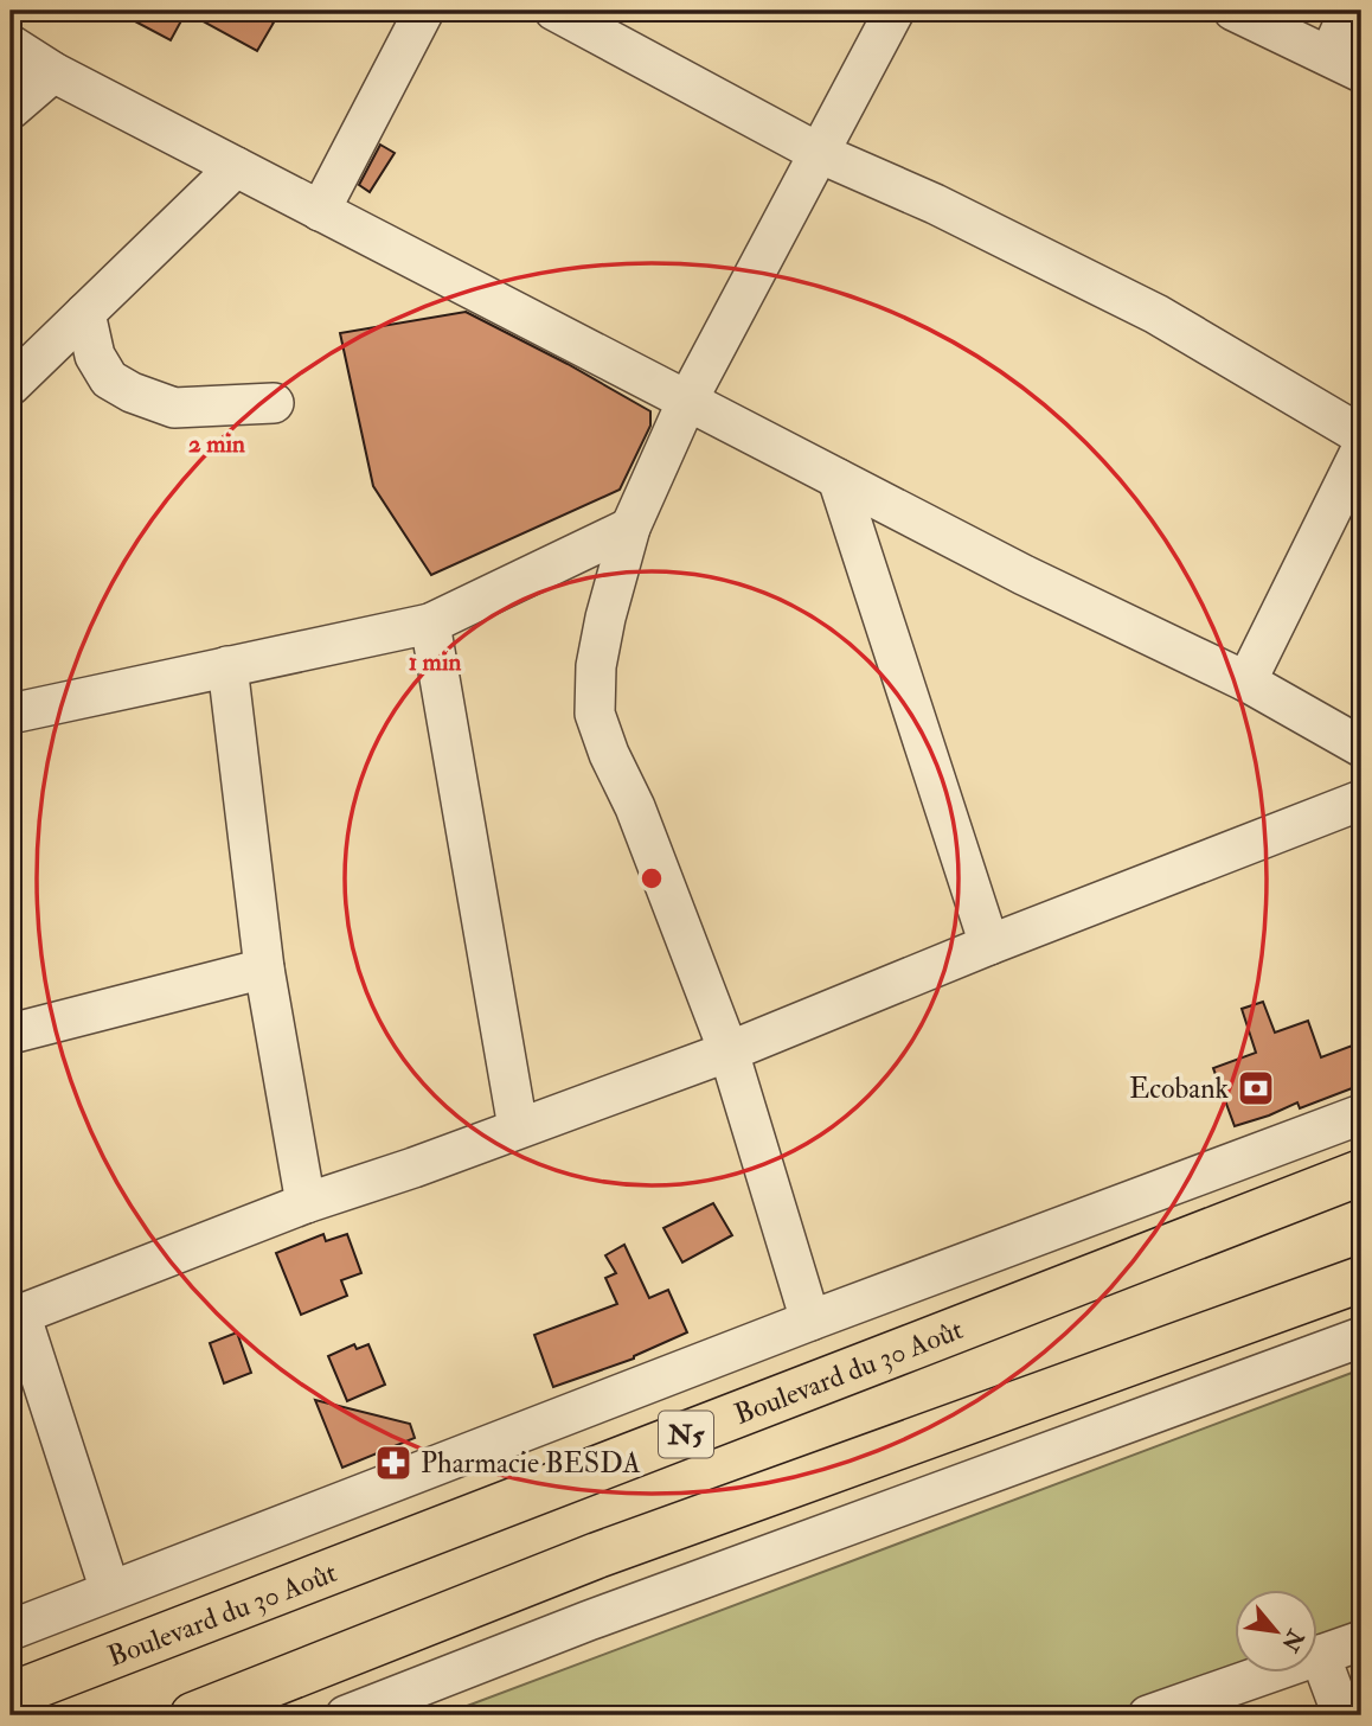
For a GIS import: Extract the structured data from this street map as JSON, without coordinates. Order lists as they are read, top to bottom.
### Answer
{
  "streets": {
    "highway": ["Boulevard du 30 Août", "N5"]
  },
  "places": {
    "bank": ["Ecobank"],
    "pharmacy": ["Pharmacie BESDA"]
  },
  "north": "bottom right",
  "rings": ["2 min", "1 min"]
}
